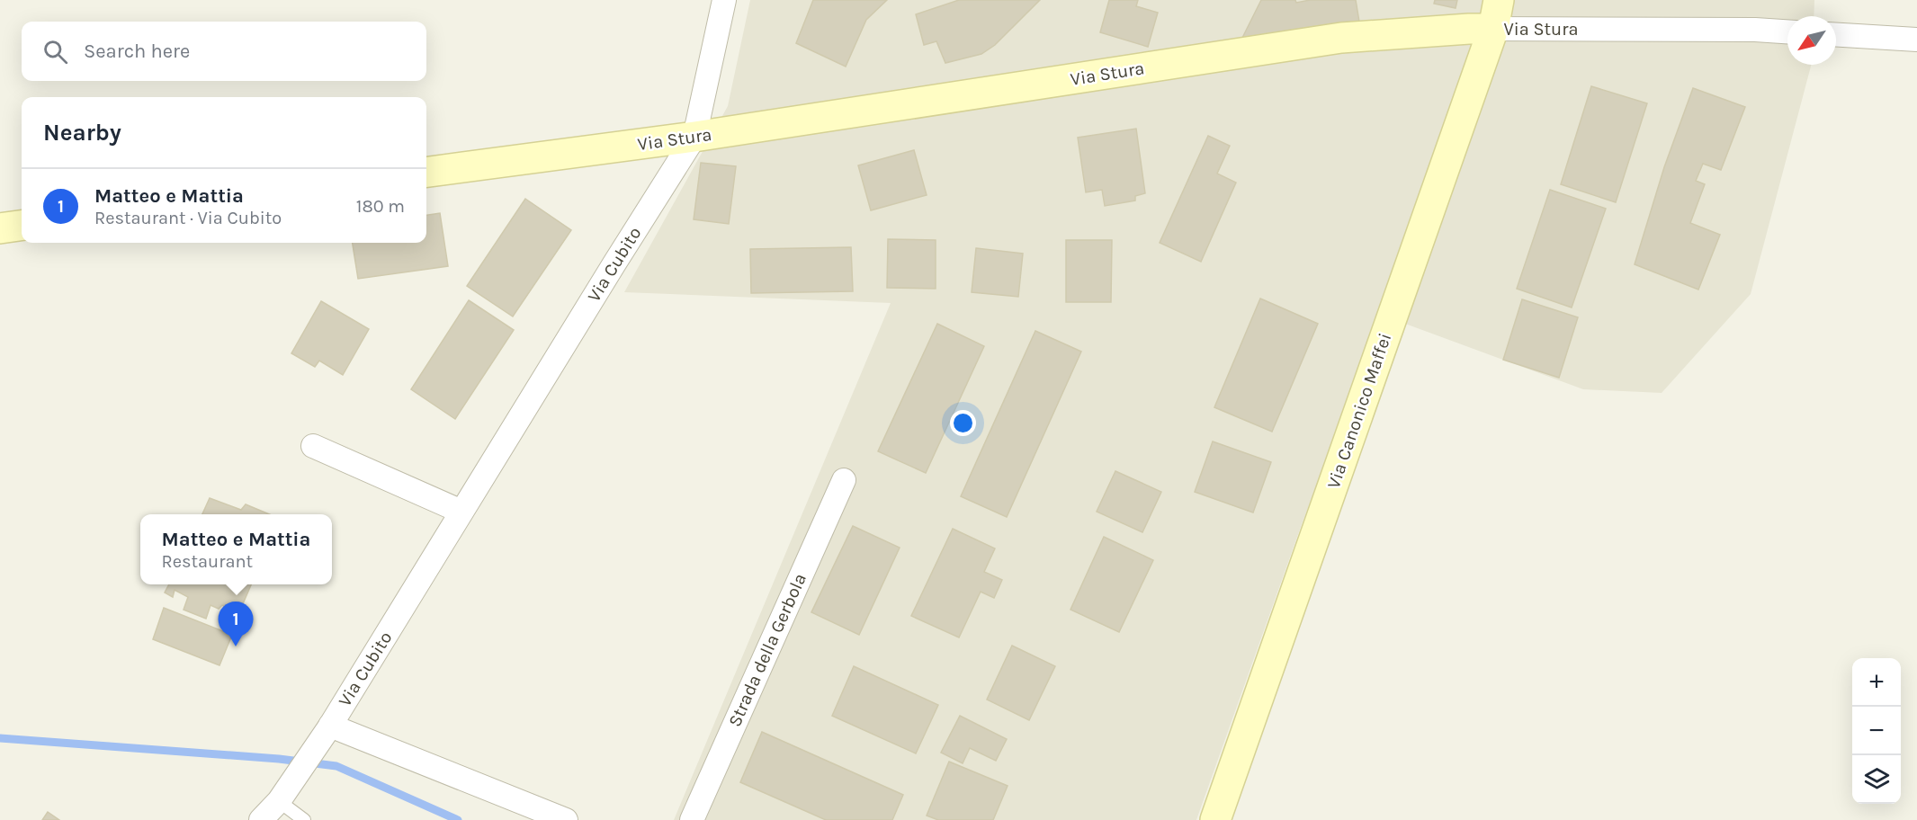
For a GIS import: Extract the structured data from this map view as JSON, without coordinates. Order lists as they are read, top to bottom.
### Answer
{
  "streets": {
    "street": [
      "Via Stura",
      "Via Cubito",
      "Via Canonico Maffei",
      "Strada della Gerbola"
    ]
  },
  "crossings": [
    ["Via Stura", "Via Cubito"],
    ["Via Stura", "Via Canonico Maffei"]
  ],
  "north": "bottom left",
  "page": {
    "search": "Search here",
    "heading": "Nearby",
    "list": [
      {
        "mark": "1",
        "name": "Matteo e Mattia",
        "note": "Restaurant · Via Cubito",
        "value": "180 m"
      }
    ],
    "popup": ["Matteo e Mattia", "Restaurant"],
    "pins": "1",
    "map_buttons": ["+", "−"]
  }
}
